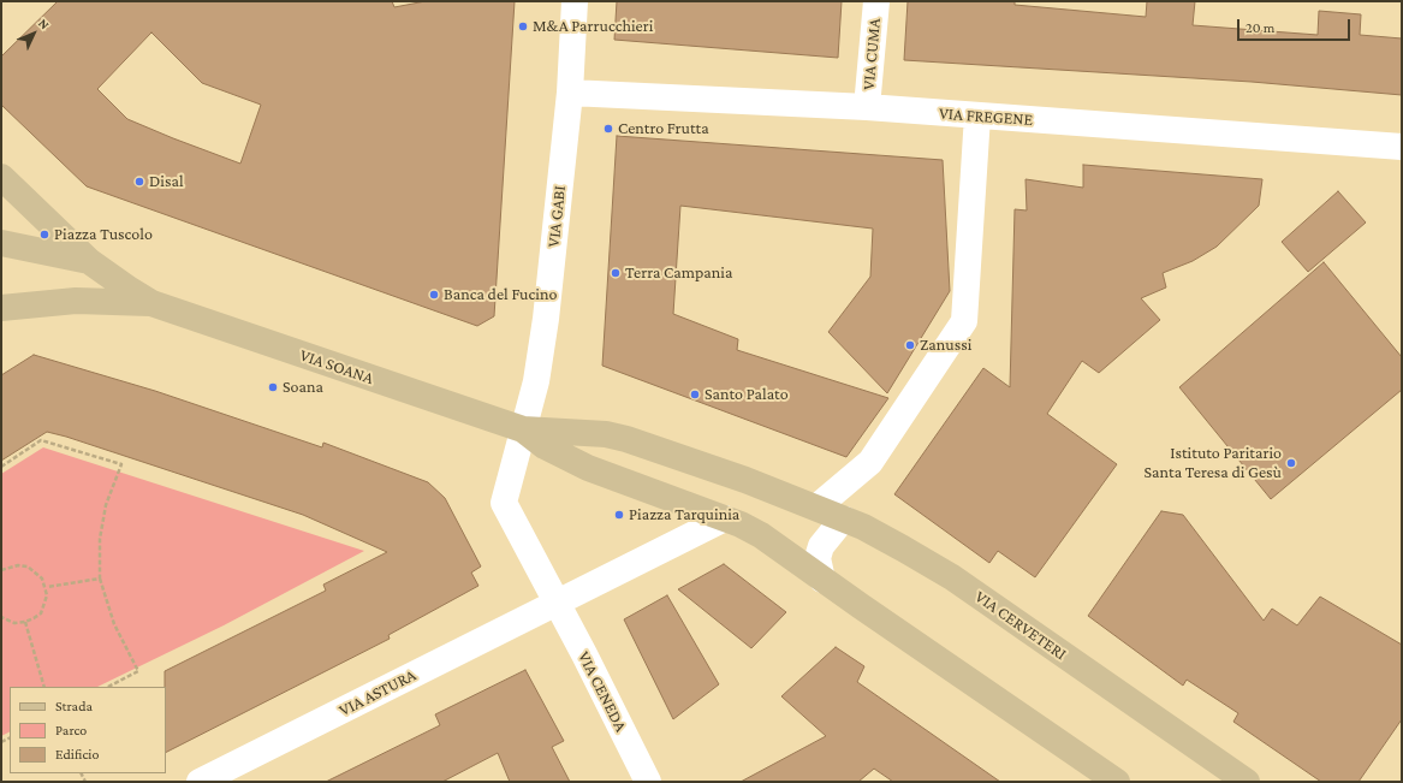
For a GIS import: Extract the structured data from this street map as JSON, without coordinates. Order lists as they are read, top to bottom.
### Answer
{
  "streets": {
    "main road": ["VIA SOANA", "VIA CERVETERI"],
    "street": [
      "VIA CUMA",
      "VIA FREGENE",
      "VIA GABI",
      "VIA CENEDA",
      "VIA ASTURA"
    ]
  },
  "crossings": [
    ["VIA CUMA", "VIA FREGENE"],
    ["VIA FREGENE", "VIA GABI"],
    ["VIA GABI", "VIA SOANA"],
    ["VIA CENEDA", "VIA ASTURA"]
  ],
  "places": [
    "M&A Parrucchieri",
    "Centro Frutta",
    "Disal",
    "Piazza Tuscolo",
    "Terra Campania",
    "Banca del Fucino",
    "Zanussi",
    "Soana",
    "Santo Palato",
    "Istituto Paritario Santa Teresa di Gesù",
    "Piazza Tarquinia"
  ],
  "legend": ["Strada", "Parco", "Edificio"],
  "scale_bar": "20 m",
  "north": "top right"
}
